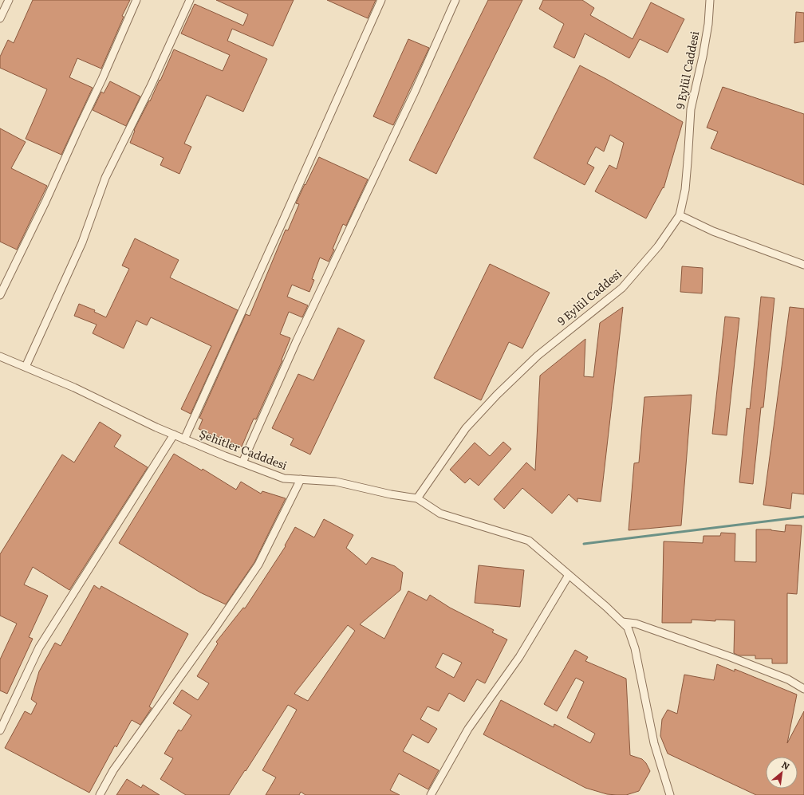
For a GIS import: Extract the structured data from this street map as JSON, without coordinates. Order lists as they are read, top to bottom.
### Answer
{
  "streets": {
    "street": ["9 Eylül Caddesi", "Şehitler Cadddesi"]
  },
  "crossings": [
    ["9 Eylül Caddesi", "Şehitler Cadddesi"]
  ],
  "north": "top right"
}
